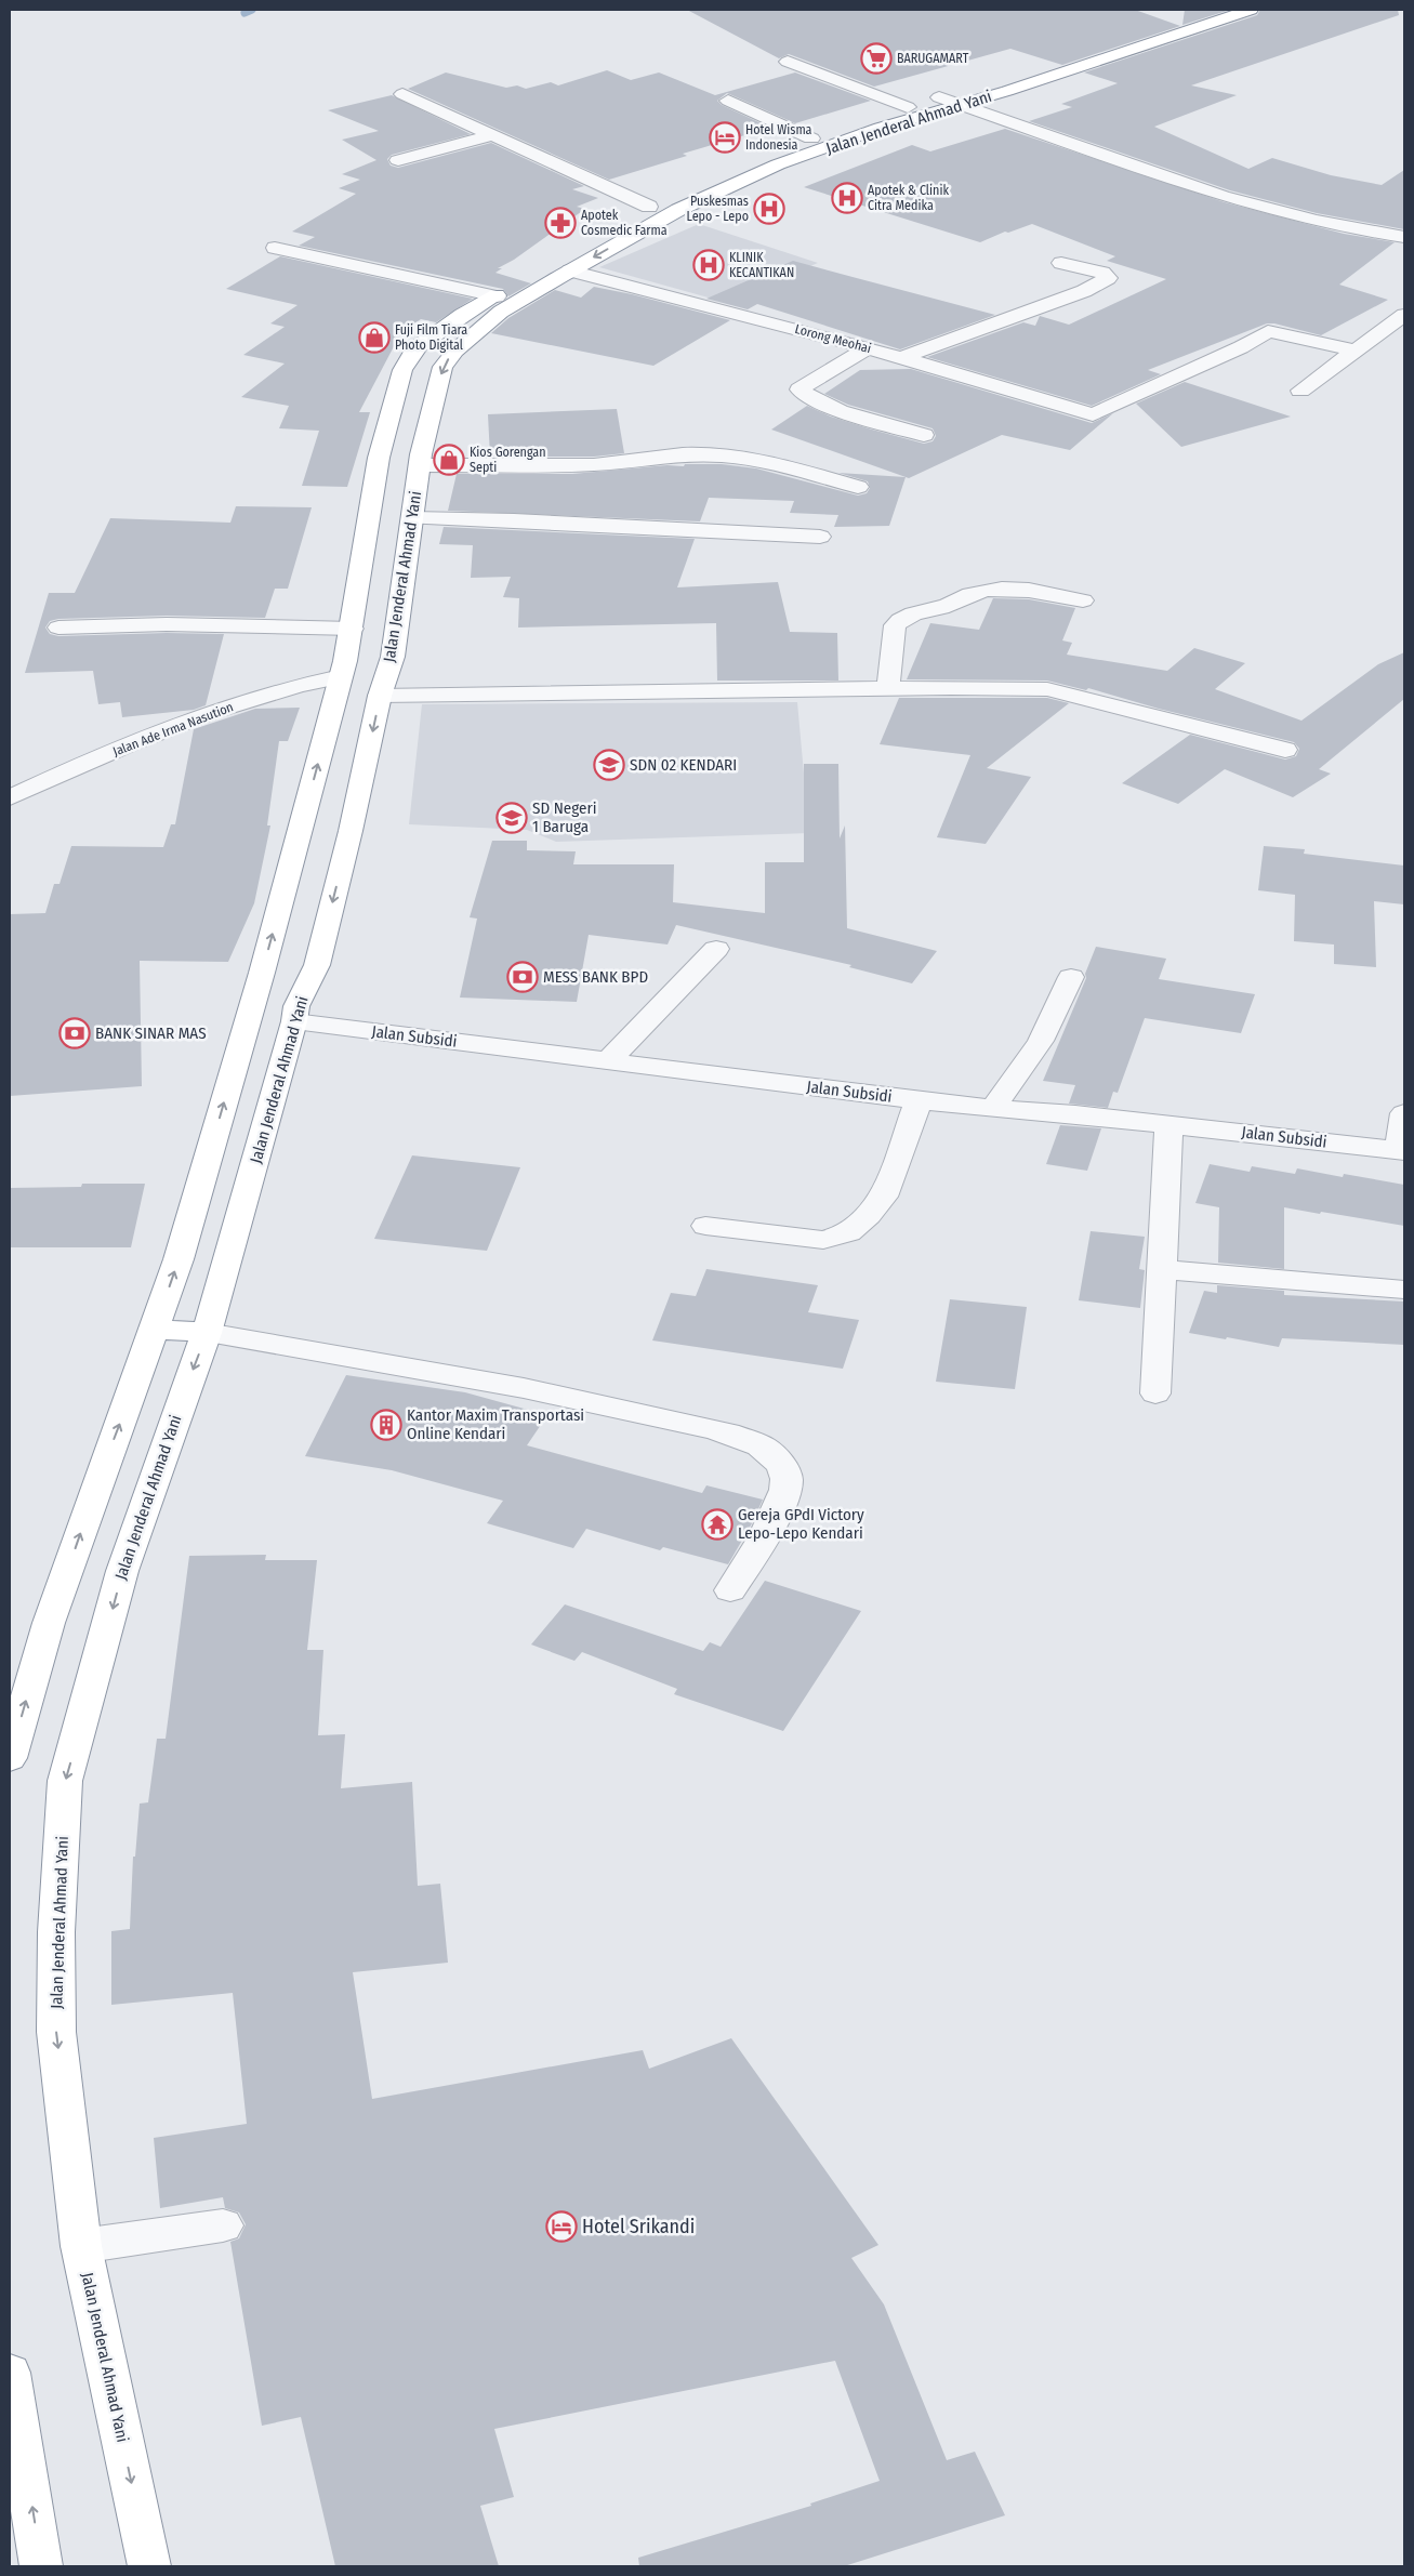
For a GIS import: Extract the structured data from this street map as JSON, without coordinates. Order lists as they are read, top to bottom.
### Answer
{
  "streets": {
    "highway": ["Jalan Jenderal Ahmad Yani"],
    "street": ["Lorong Meohai", "Jalan Ade Irma Nasution", "Jalan Subsidi"]
  },
  "crossings": [
    ["Jalan Jenderal Ahmad Yani", "Lorong Meohai"],
    ["Jalan Jenderal Ahmad Yani", "Jalan Ade Irma Nasution"],
    ["Jalan Jenderal Ahmad Yani", "Jalan Subsidi"]
  ],
  "places": {
    "supermarket": ["BARUGAMART"],
    "hotel": ["Hotel Wisma Indonesia", "Hotel Srikandi"],
    "hospital": ["Apotek & Clinik Citra Medika", "Puskesmas Lepo - Lepo", "KLINIK KECANTIKAN"],
    "pharmacy": ["Apotek Cosmedic Farma"],
    "shop": ["Fuji Film Tiara Photo Digital", "Kios Gorengan Septi"],
    "school or university": ["SDN 02 KENDARI", "SD Negeri 1 Baruga"],
    "bank": ["MESS BANK BPD", "BANK SINAR MAS"],
    "building": ["Kantor Maxim Transportasi Online Kendari"],
    "temple": ["Gereja GPdI Victory Lepo-Lepo Kendari"]
  }
}
